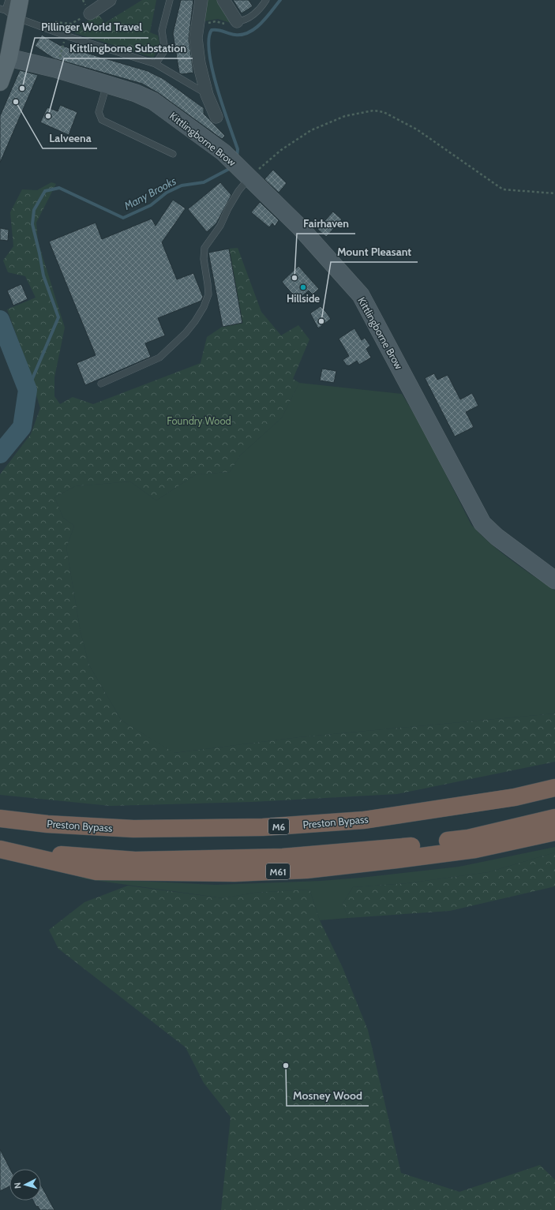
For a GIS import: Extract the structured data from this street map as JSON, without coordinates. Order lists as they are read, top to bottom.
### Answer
{
  "streets": {
    "highway": ["Preston Bypass", "M6", "M61"],
    "street": ["Kittlingborne Brow"]
  },
  "water": ["Many Brooks"],
  "parks": ["Foundry Wood"],
  "places": [
    "Pillinger World Travel",
    "Lalveena",
    "Kittlingborne Substation",
    "Fairhaven",
    "Hillside",
    "Mount Pleasant",
    "Mosney Wood"
  ],
  "north": "left"
}
